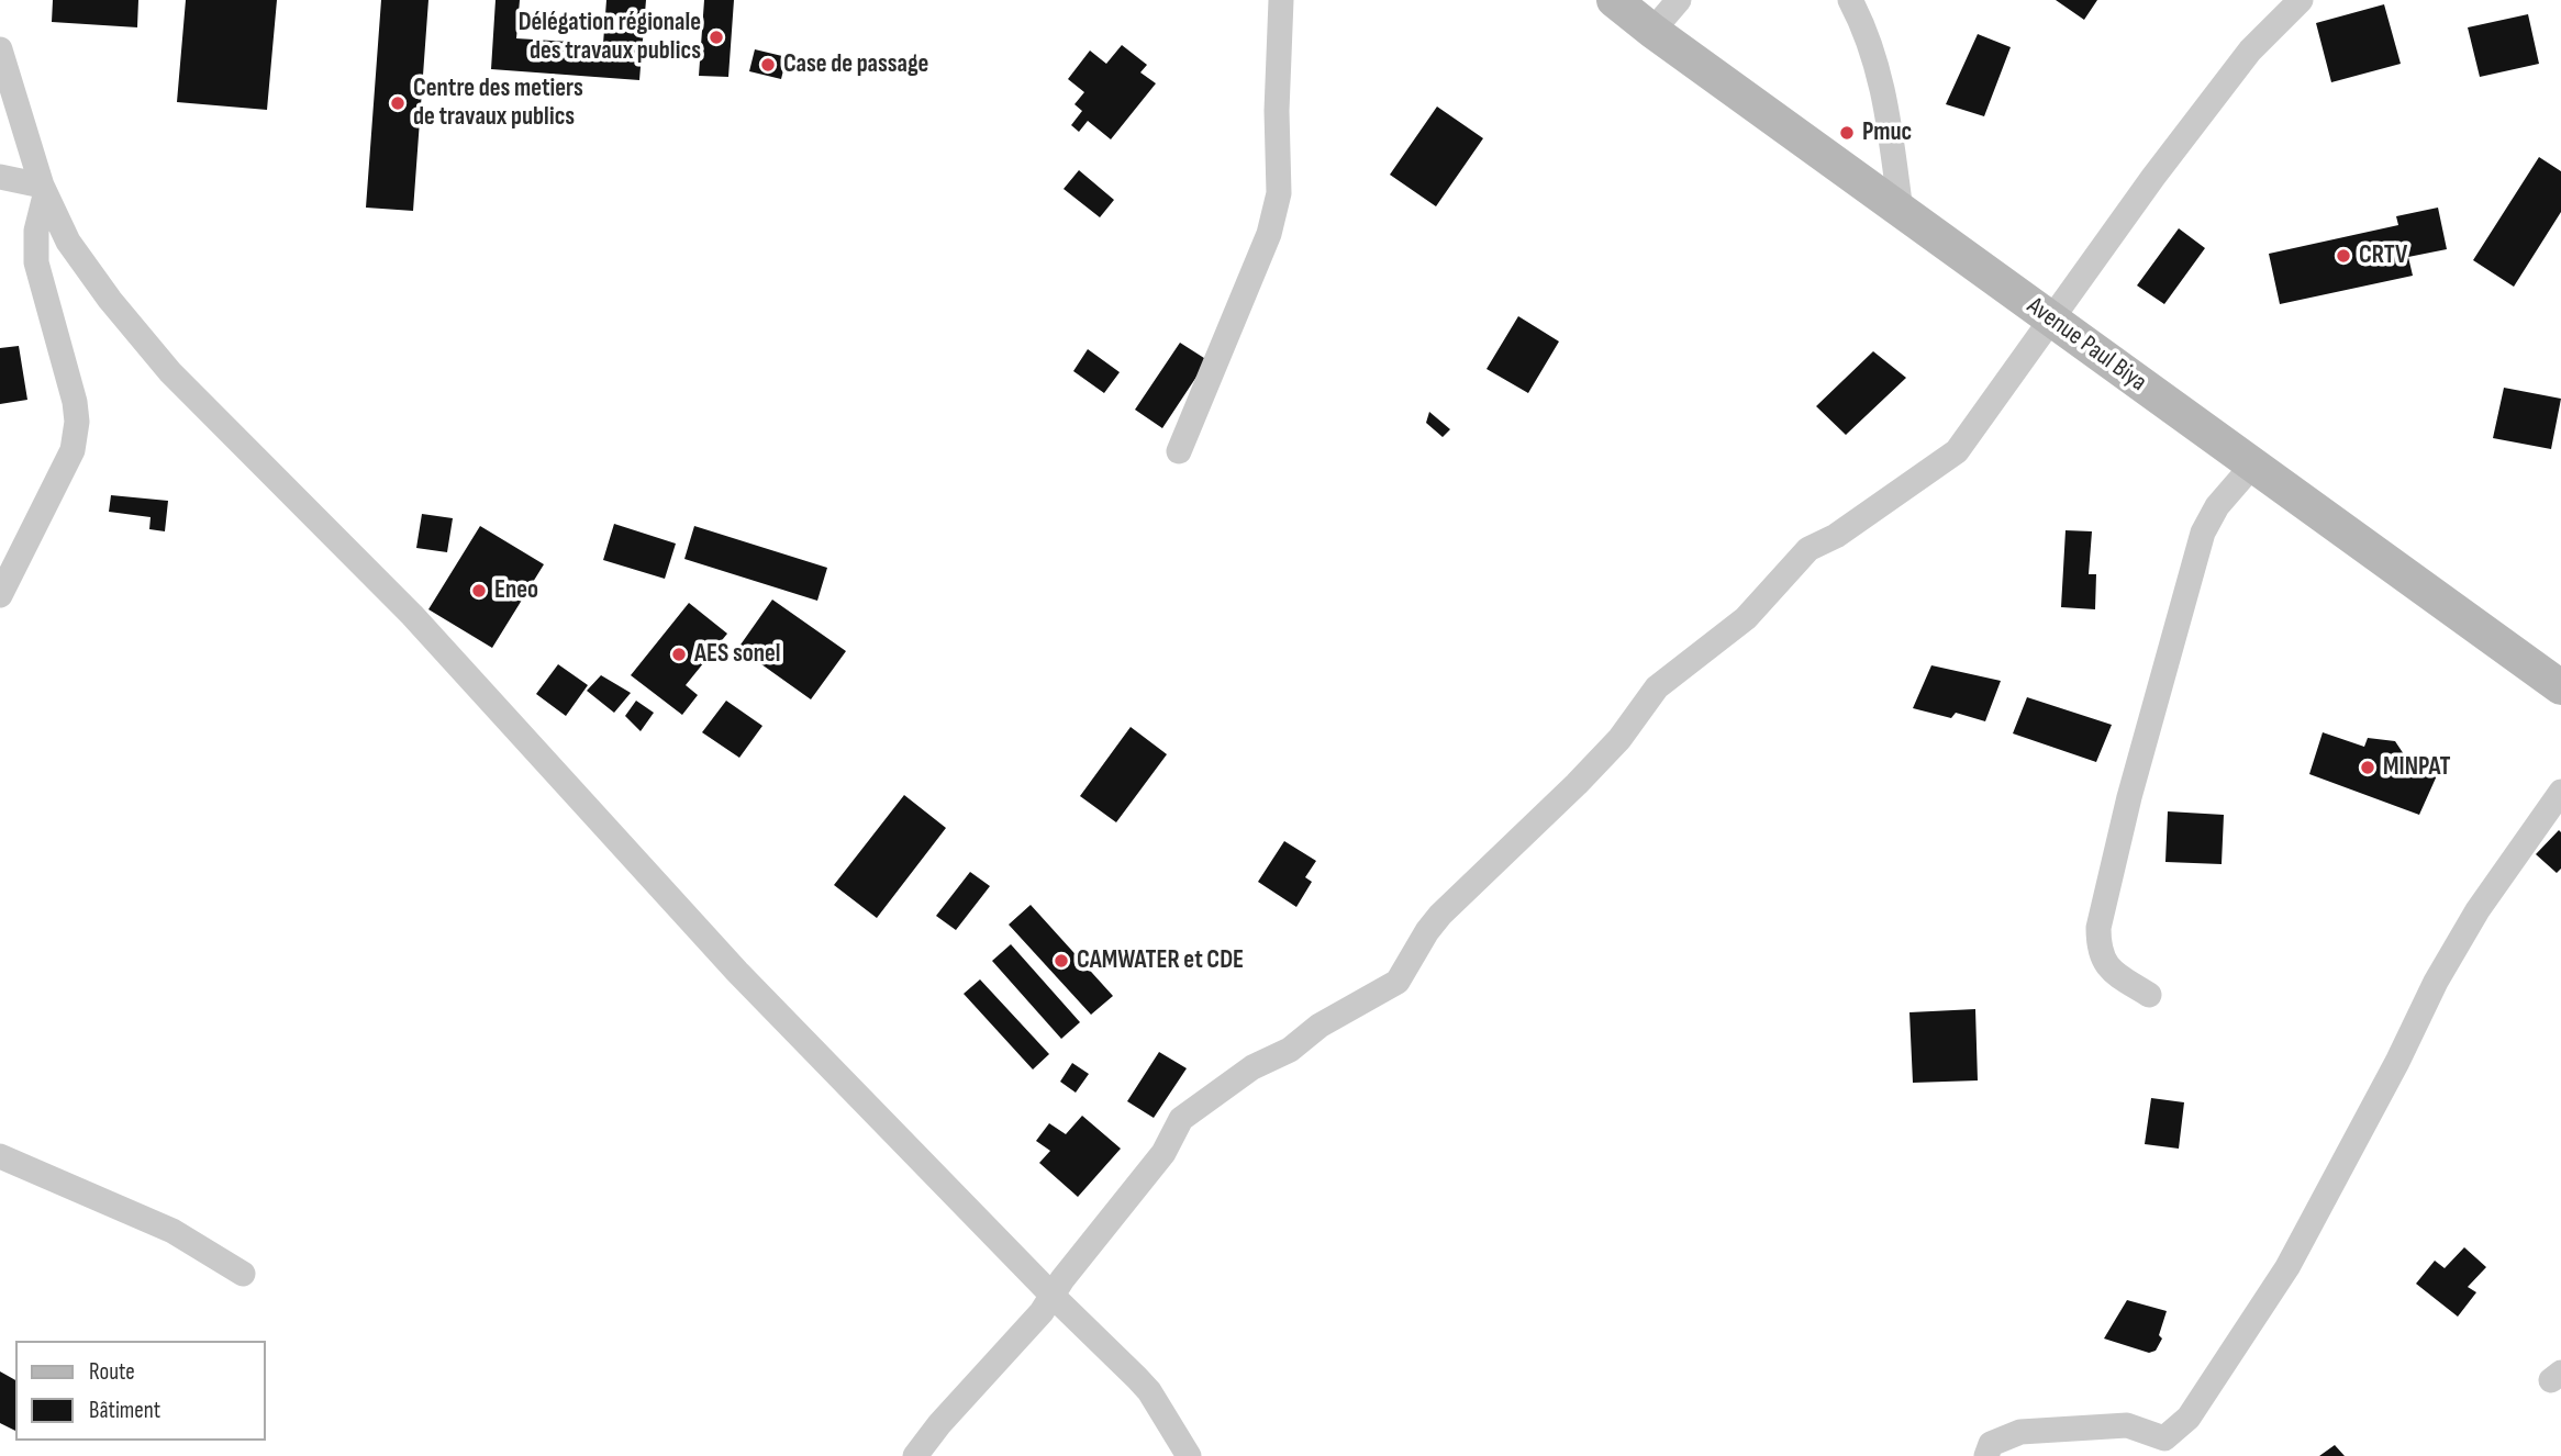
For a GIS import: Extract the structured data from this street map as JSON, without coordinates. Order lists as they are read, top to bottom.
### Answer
{
  "streets": {
    "main road": ["Avenue Paul Biya"]
  },
  "places": [
    "Délégation régionale des travaux publics",
    "Case de passage",
    "Centre des metiers de travaux publics",
    "Pmuc",
    "CRTV",
    "Eneo",
    "AES sonel",
    "MINPAT",
    "CAMWATER et CDE"
  ],
  "legend": ["Route", "Bâtiment"]
}
